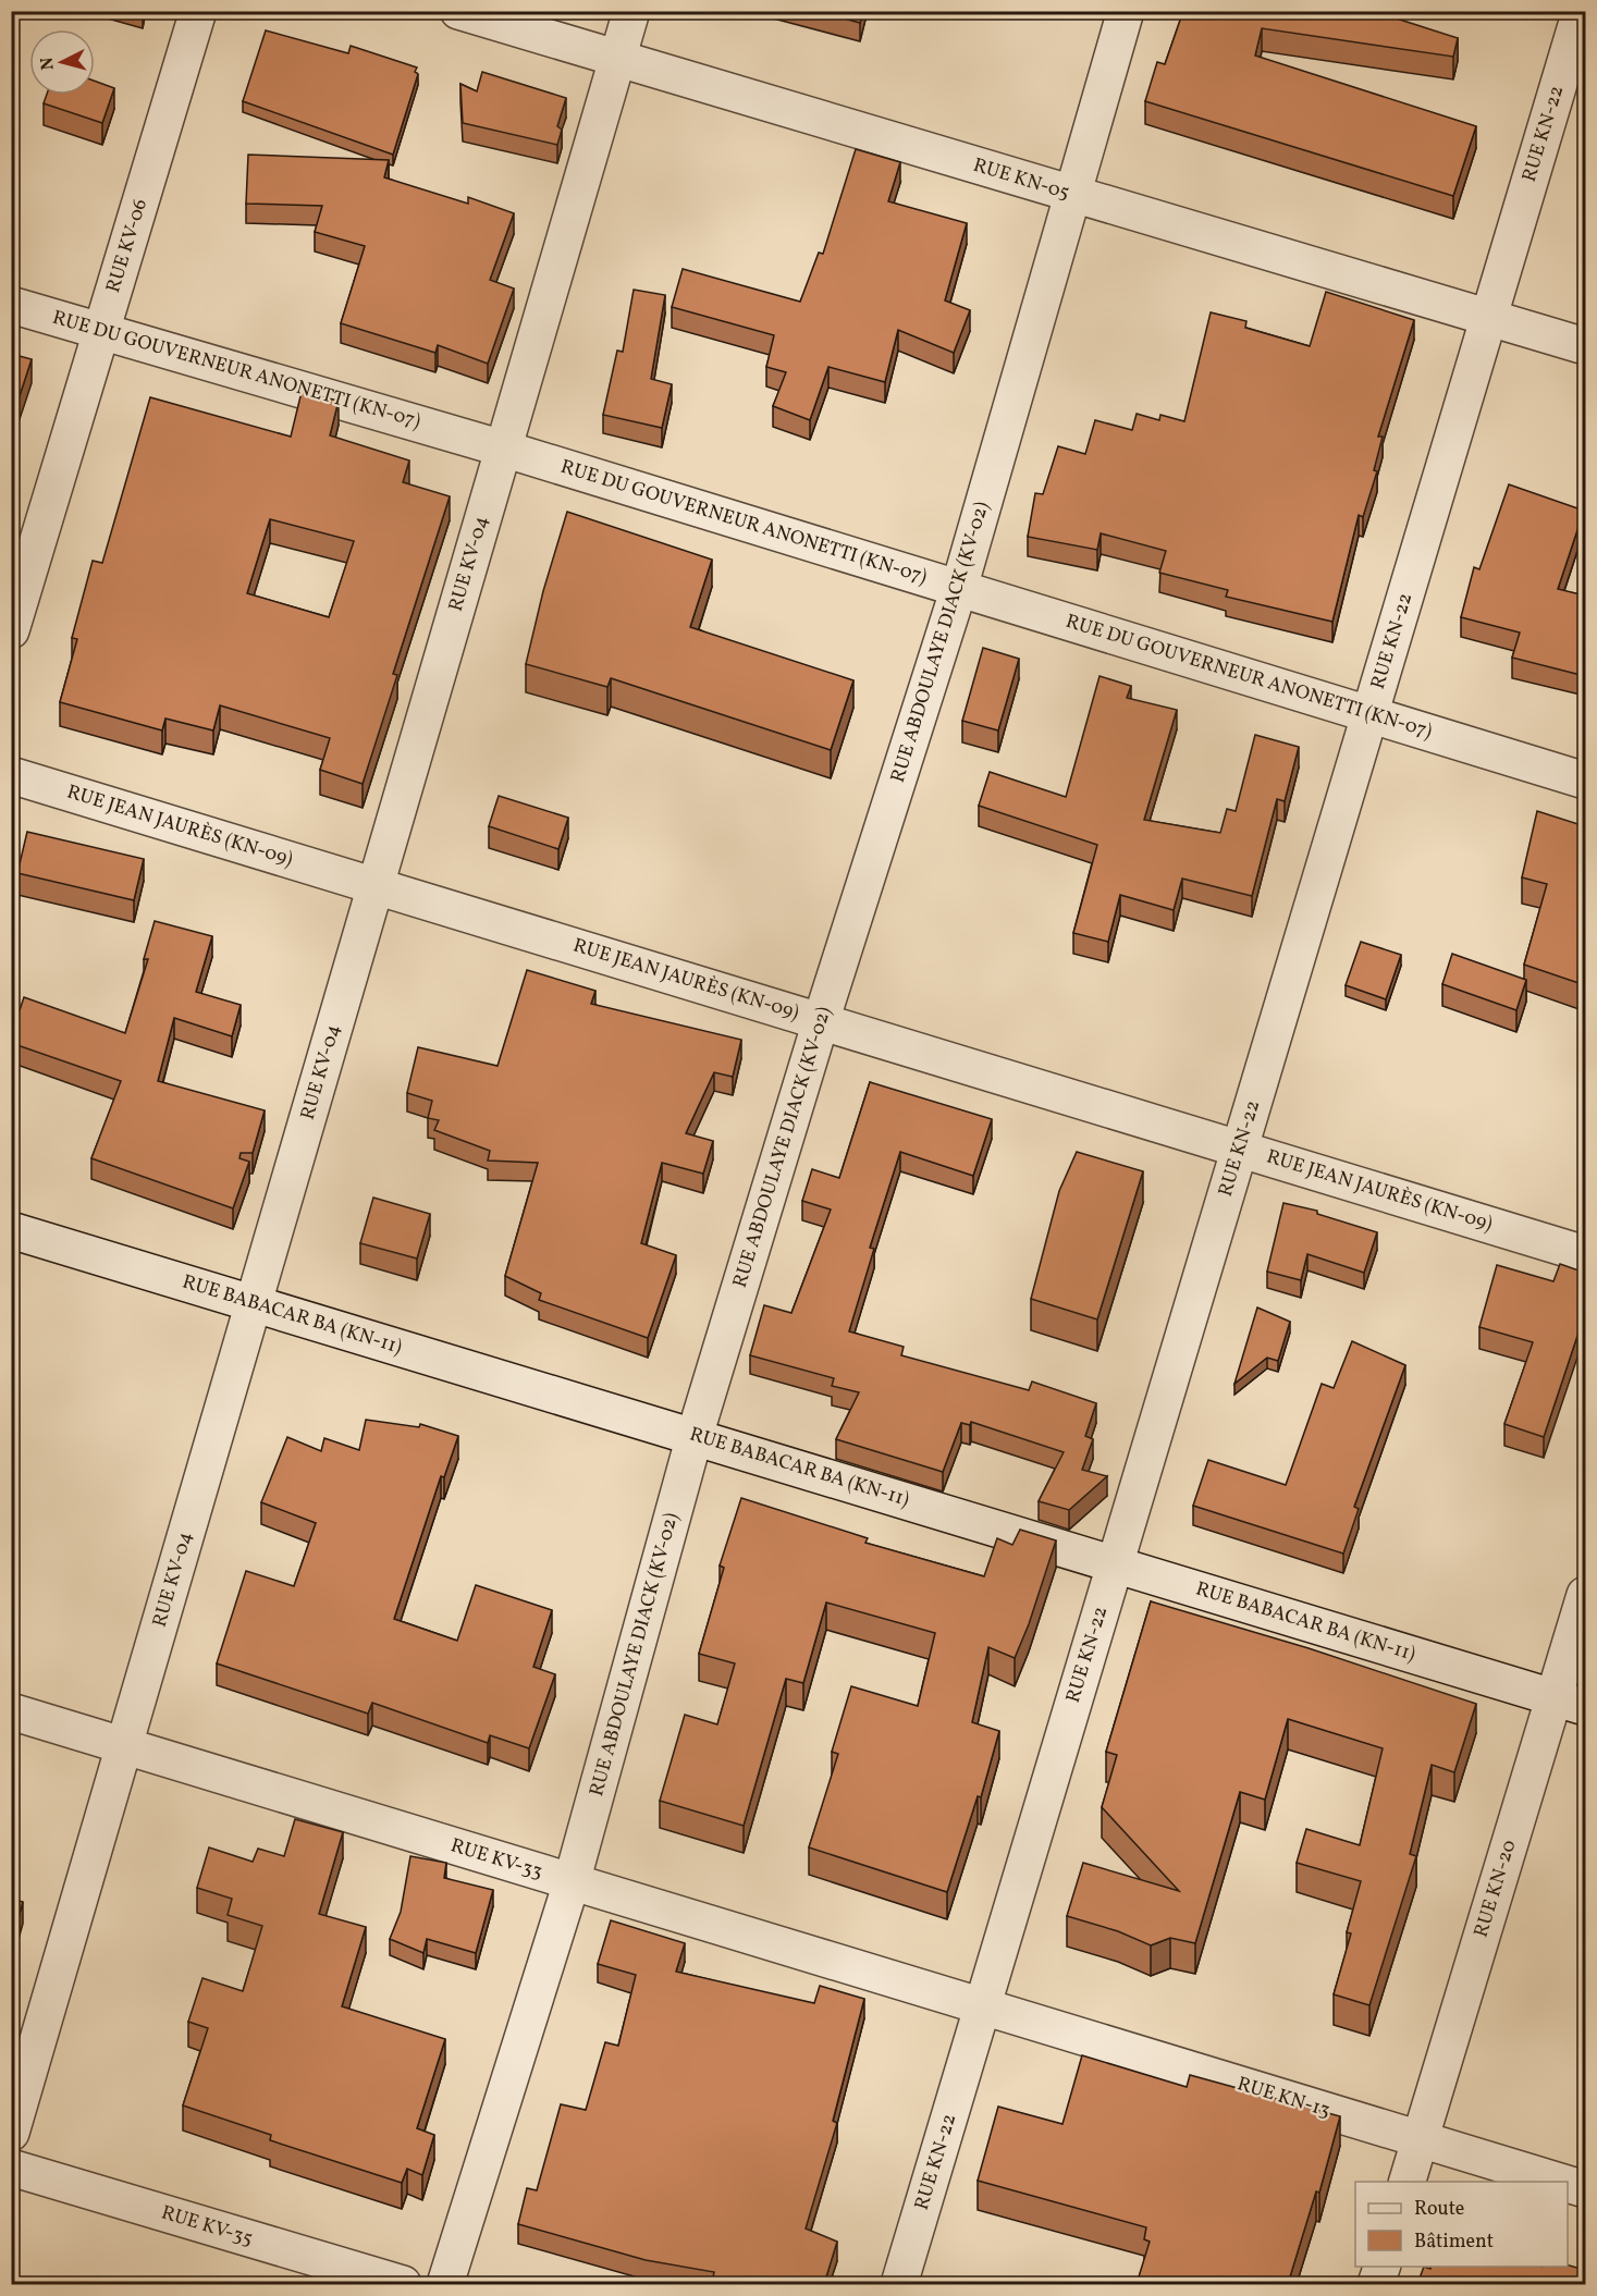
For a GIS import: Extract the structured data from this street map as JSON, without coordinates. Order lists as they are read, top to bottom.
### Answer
{
  "streets": {
    "street": [
      "RUE KN-22",
      "RUE KN-05",
      "RUE KV-06",
      "RUE DU GOUVERNEUR ANONETTI (KN-07)",
      "RUE KV-04",
      "RUE ABDOULAYE DIACK (KV-02)",
      "RUE JEAN JAURÈS (KN-09)",
      "RUE BABACAR BA (KN-11)",
      "RUE KV-33",
      "RUE KN-20",
      "RUE KN-13",
      "RUE KV-35"
    ]
  },
  "crossings": [
    ["RUE KN-22", "RUE KN-05"],
    ["RUE KN-22", "RUE DU GOUVERNEUR ANONETTI (KN-07)"],
    ["RUE KN-22", "RUE JEAN JAURÈS (KN-09)"],
    ["RUE KN-22", "RUE BABACAR BA (KN-11)"],
    ["RUE KN-22", "RUE KV-33"],
    ["RUE KN-22", "RUE KN-13"],
    ["RUE KN-05", "RUE KV-04"],
    ["RUE KN-05", "RUE ABDOULAYE DIACK (KV-02)"],
    ["RUE KV-06", "RUE DU GOUVERNEUR ANONETTI (KN-07)"],
    ["RUE DU GOUVERNEUR ANONETTI (KN-07)", "RUE KV-04"],
    ["RUE DU GOUVERNEUR ANONETTI (KN-07)", "RUE ABDOULAYE DIACK (KV-02)"],
    ["RUE KV-04", "RUE JEAN JAURÈS (KN-09)"],
    ["RUE KV-04", "RUE BABACAR BA (KN-11)"],
    ["RUE KV-04", "RUE KV-33"],
    ["RUE ABDOULAYE DIACK (KV-02)", "RUE JEAN JAURÈS (KN-09)"],
    ["RUE ABDOULAYE DIACK (KV-02)", "RUE BABACAR BA (KN-11)"],
    ["RUE ABDOULAYE DIACK (KV-02)", "RUE KV-33"],
    ["RUE BABACAR BA (KN-11)", "RUE KN-20"],
    ["RUE KV-33", "RUE KN-13"],
    ["RUE KN-20", "RUE KN-13"]
  ],
  "legend": ["Route", "Bâtiment"],
  "north": "left"
}
